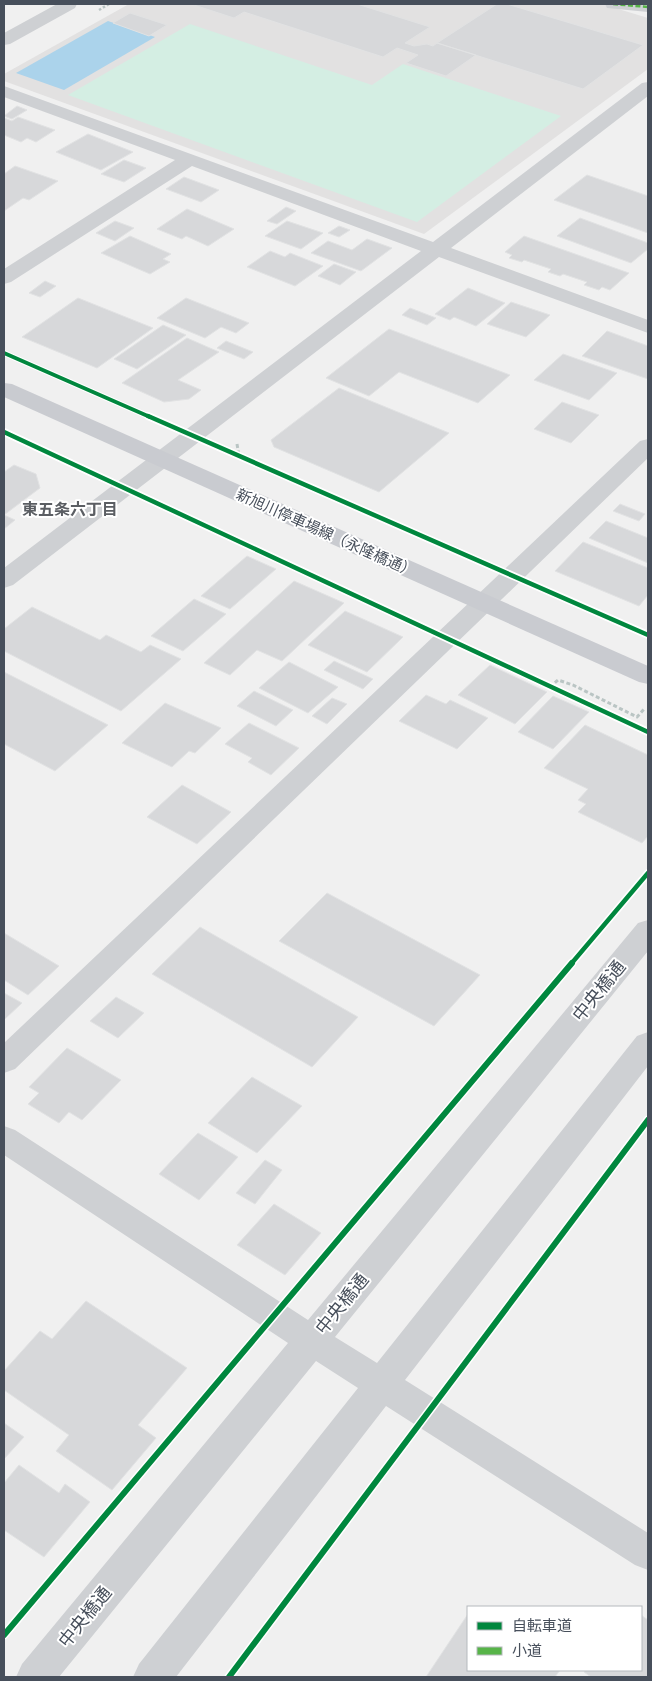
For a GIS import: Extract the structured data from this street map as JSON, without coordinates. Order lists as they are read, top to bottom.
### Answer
{
  "streets": {
    "main road": ["新旭川停車場線（永隆橋通）"],
    "street": ["中央橋通"]
  },
  "districts": ["東五条六丁目"],
  "legend": ["自転車道", "小道"]
}
